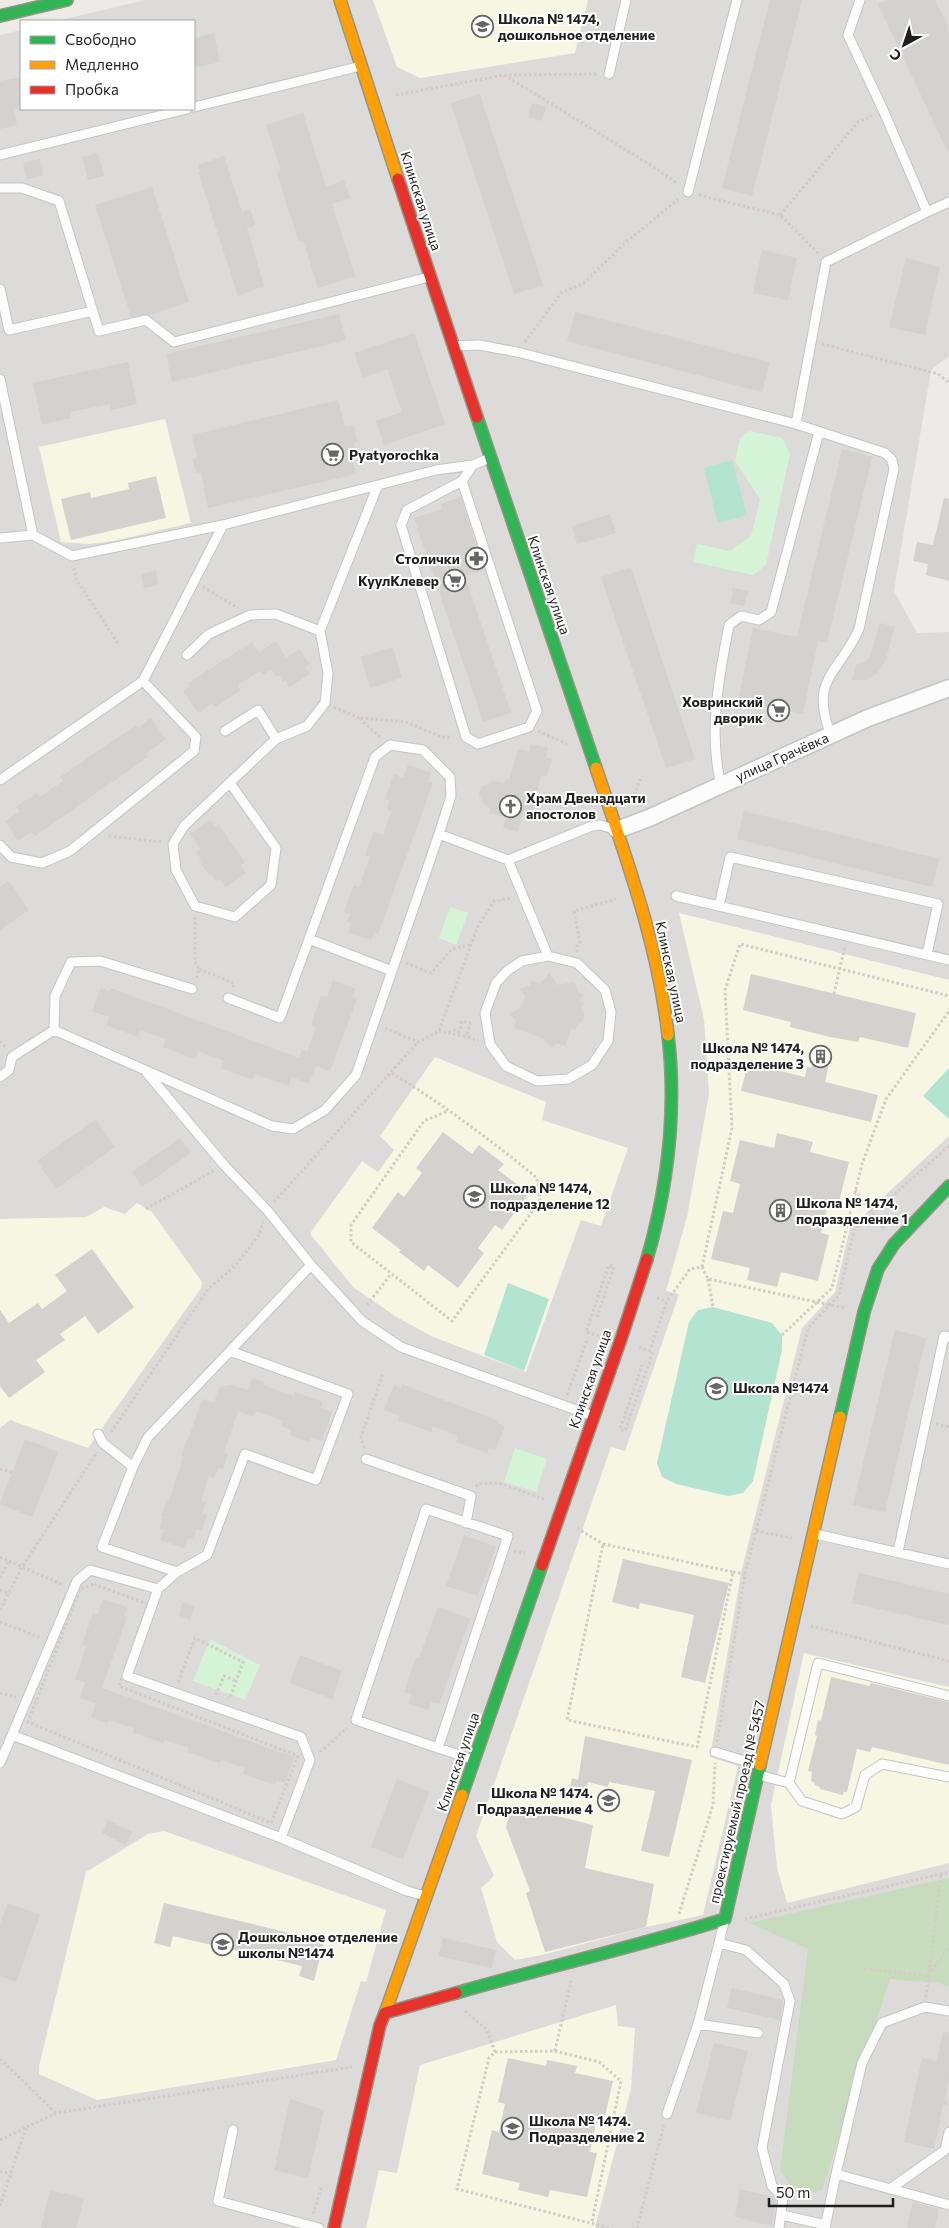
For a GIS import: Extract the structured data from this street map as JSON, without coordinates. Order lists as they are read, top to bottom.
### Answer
{
  "streets": {
    "street": ["Клинская улица", "улица Грачёвка", "проектируемый проезд № 5457"]
  },
  "crossings": [
    ["Клинская улица", "улица Грачёвка"],
    ["Клинская улица", "проектируемый проезд № 5457"]
  ],
  "places": {
    "school or university": [
      "Школа № 1474, дошкольное отделение",
      "Школа № 1474, подразделение 12",
      "Школа №1474",
      "Школа № 1474. Подразделение 4",
      "Дошкольное отделение школы №1474",
      "Школа № 1474. Подразделение 2"
    ],
    "supermarket": ["Pyatyorochka", "КуулКлевер", "Ховринский дворик"],
    "pharmacy": ["Столички"],
    "church": ["Храм Двенадцати апостолов"],
    "building": ["Школа № 1474, подразделение 3", "Школа № 1474, подразделение 1"]
  },
  "legend": ["Свободно", "Медленно", "Пробка"],
  "scale_bar": "50 m",
  "north": "bottom left"
}
